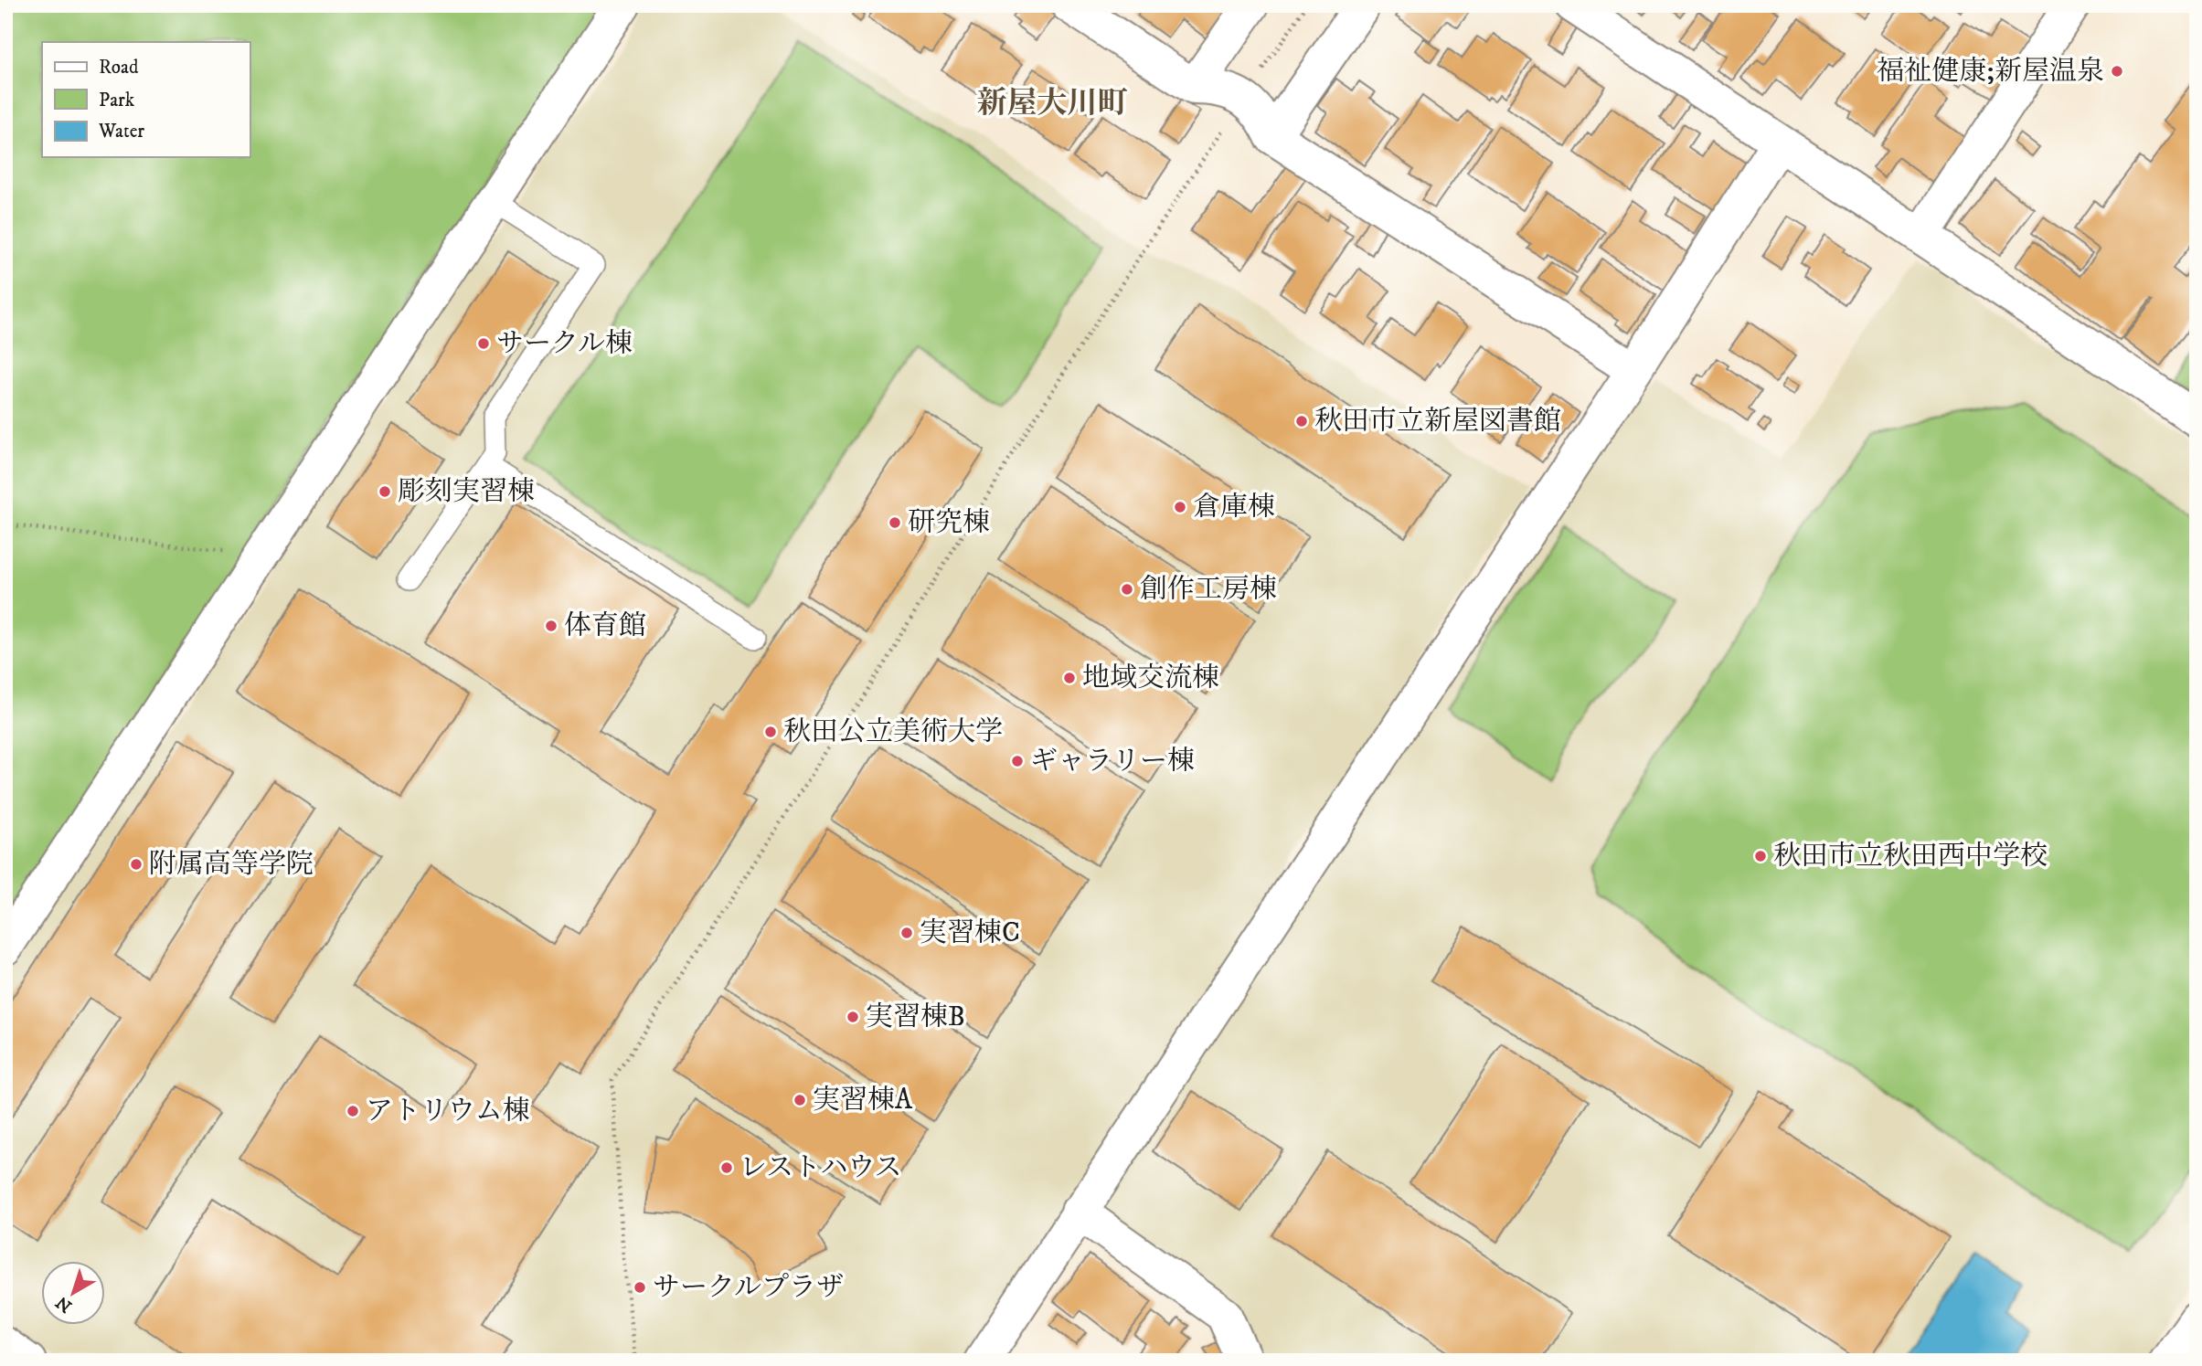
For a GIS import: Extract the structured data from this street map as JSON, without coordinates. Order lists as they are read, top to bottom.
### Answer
{
  "districts": ["新屋大川町"],
  "places": [
    "福祉健康;新屋温泉",
    "サークル棟",
    "秋田市立新屋図書館",
    "彫刻実習棟",
    "倉庫棟",
    "研究棟",
    "創作工房棟",
    "体育館",
    "地域交流棟",
    "秋田公立美術大学",
    "ギャラリー棟",
    "秋田市立秋田西中学校",
    "附属高等学院",
    "実習棟C",
    "実習棟B",
    "実習棟A",
    "アトリウム棟",
    "レストハウス",
    "サークルプラザ"
  ],
  "legend": ["Road", "Park", "Water"],
  "north": "bottom left"
}
